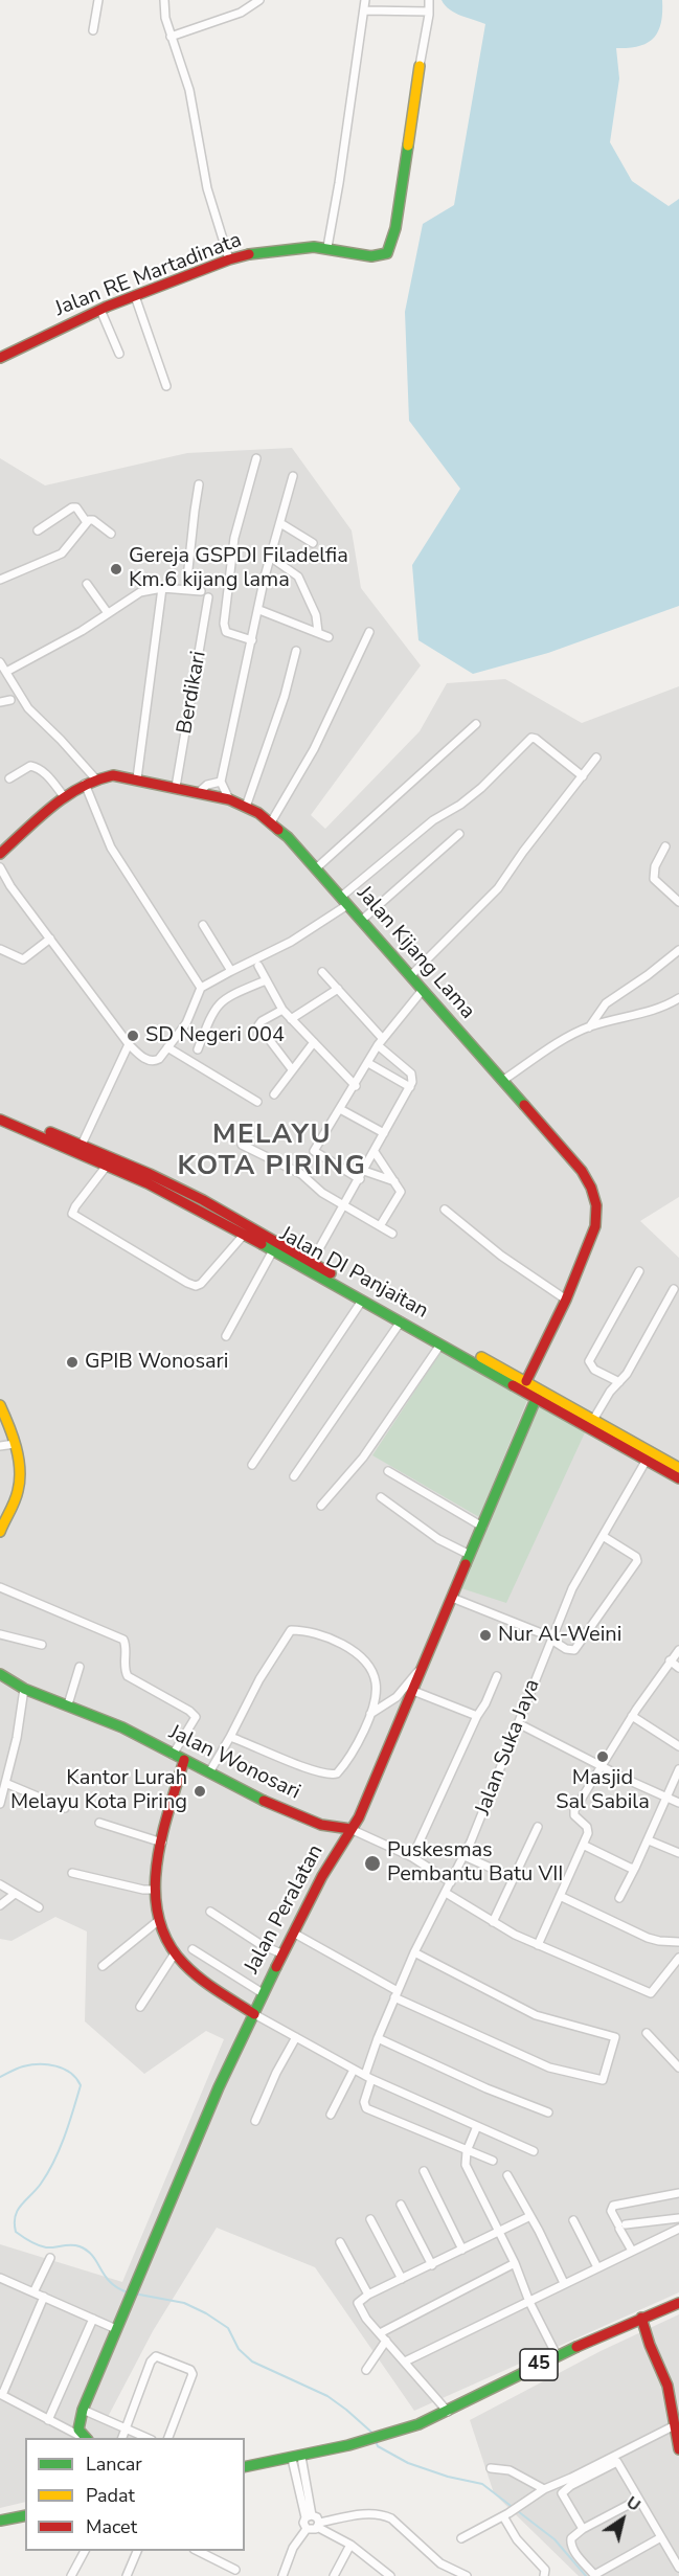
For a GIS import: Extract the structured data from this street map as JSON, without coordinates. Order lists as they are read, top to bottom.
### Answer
{
  "streets": {
    "main road": [
      "Jalan RE Martadinata",
      "Jalan Kijang Lama",
      "Jalan DI Panjaitan",
      "Jalan Wonosari",
      "Jalan Peralatan",
      "45"
    ],
    "street": ["Berdikari", "Jalan Suka Jaya"]
  },
  "crossings": [
    ["Berdikari", "Jalan Kijang Lama"],
    ["Jalan Kijang Lama", "Jalan DI Panjaitan"],
    ["Jalan DI Panjaitan", "Jalan Suka Jaya"],
    ["Jalan DI Panjaitan", "Jalan Peralatan"],
    ["Jalan Suka Jaya", "Jalan Wonosari"],
    ["Jalan Wonosari", "Jalan Peralatan"]
  ],
  "districts": ["MELAYU KOTA PIRING"],
  "places": [
    "Gereja GSPDI Filadelfia Km.6 kijang lama",
    "SD Negeri 004",
    "GPIB Wonosari",
    "Nur Al-Weini",
    "Masjid Sal Sabila",
    "Kantor Lurah Melayu Kota Piring",
    "Puskesmas Pembantu Batu VII"
  ],
  "legend": ["Lancar", "Padat", "Macet"],
  "north": "top right"
}
